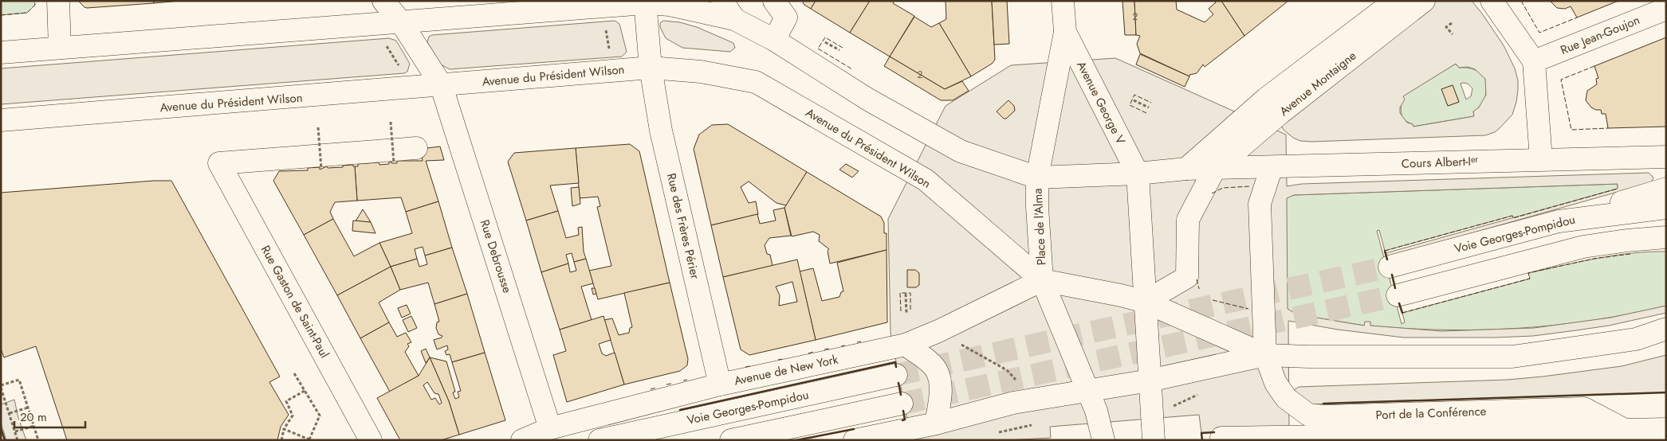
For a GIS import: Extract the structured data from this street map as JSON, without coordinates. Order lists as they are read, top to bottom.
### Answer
{
  "streets": {
    "main road": [
      "Rue Jean-Goujon",
      "Avenue du Président Wilson",
      "Avenue Montaigne",
      "Avenue George V",
      "Cours Albert-Iᵉʳ",
      "Rue des Frères Périer",
      "Place de l'Alma",
      "Voie Georges-Pompidou",
      "Rue Debrousse",
      "Rue Gaston de Saint-Paul",
      "Avenue de New York",
      "Port de la Conférence"
    ]
  },
  "crossings": [
    ["Avenue du Président Wilson", "Rue des Frères Périer"],
    ["Avenue du Président Wilson", "Place de l'Alma"],
    ["Avenue du Président Wilson", "Rue Debrousse"],
    ["Avenue du Président Wilson", "Avenue de New York"],
    ["Avenue Montaigne", "Cours Albert-Iᵉʳ"],
    ["Avenue Montaigne", "Place de l'Alma"],
    ["Avenue George V", "Place de l'Alma"],
    ["Cours Albert-Iᵉʳ", "Place de l'Alma"],
    ["Rue des Frères Périer", "Avenue de New York"],
    ["Place de l'Alma", "Avenue de New York"],
    ["Place de l'Alma", "Port de la Conférence"],
    ["Rue Debrousse", "Avenue de New York"]
  ],
  "house_numbers": ["2", "2"],
  "scale_bar": "20 m"
}
